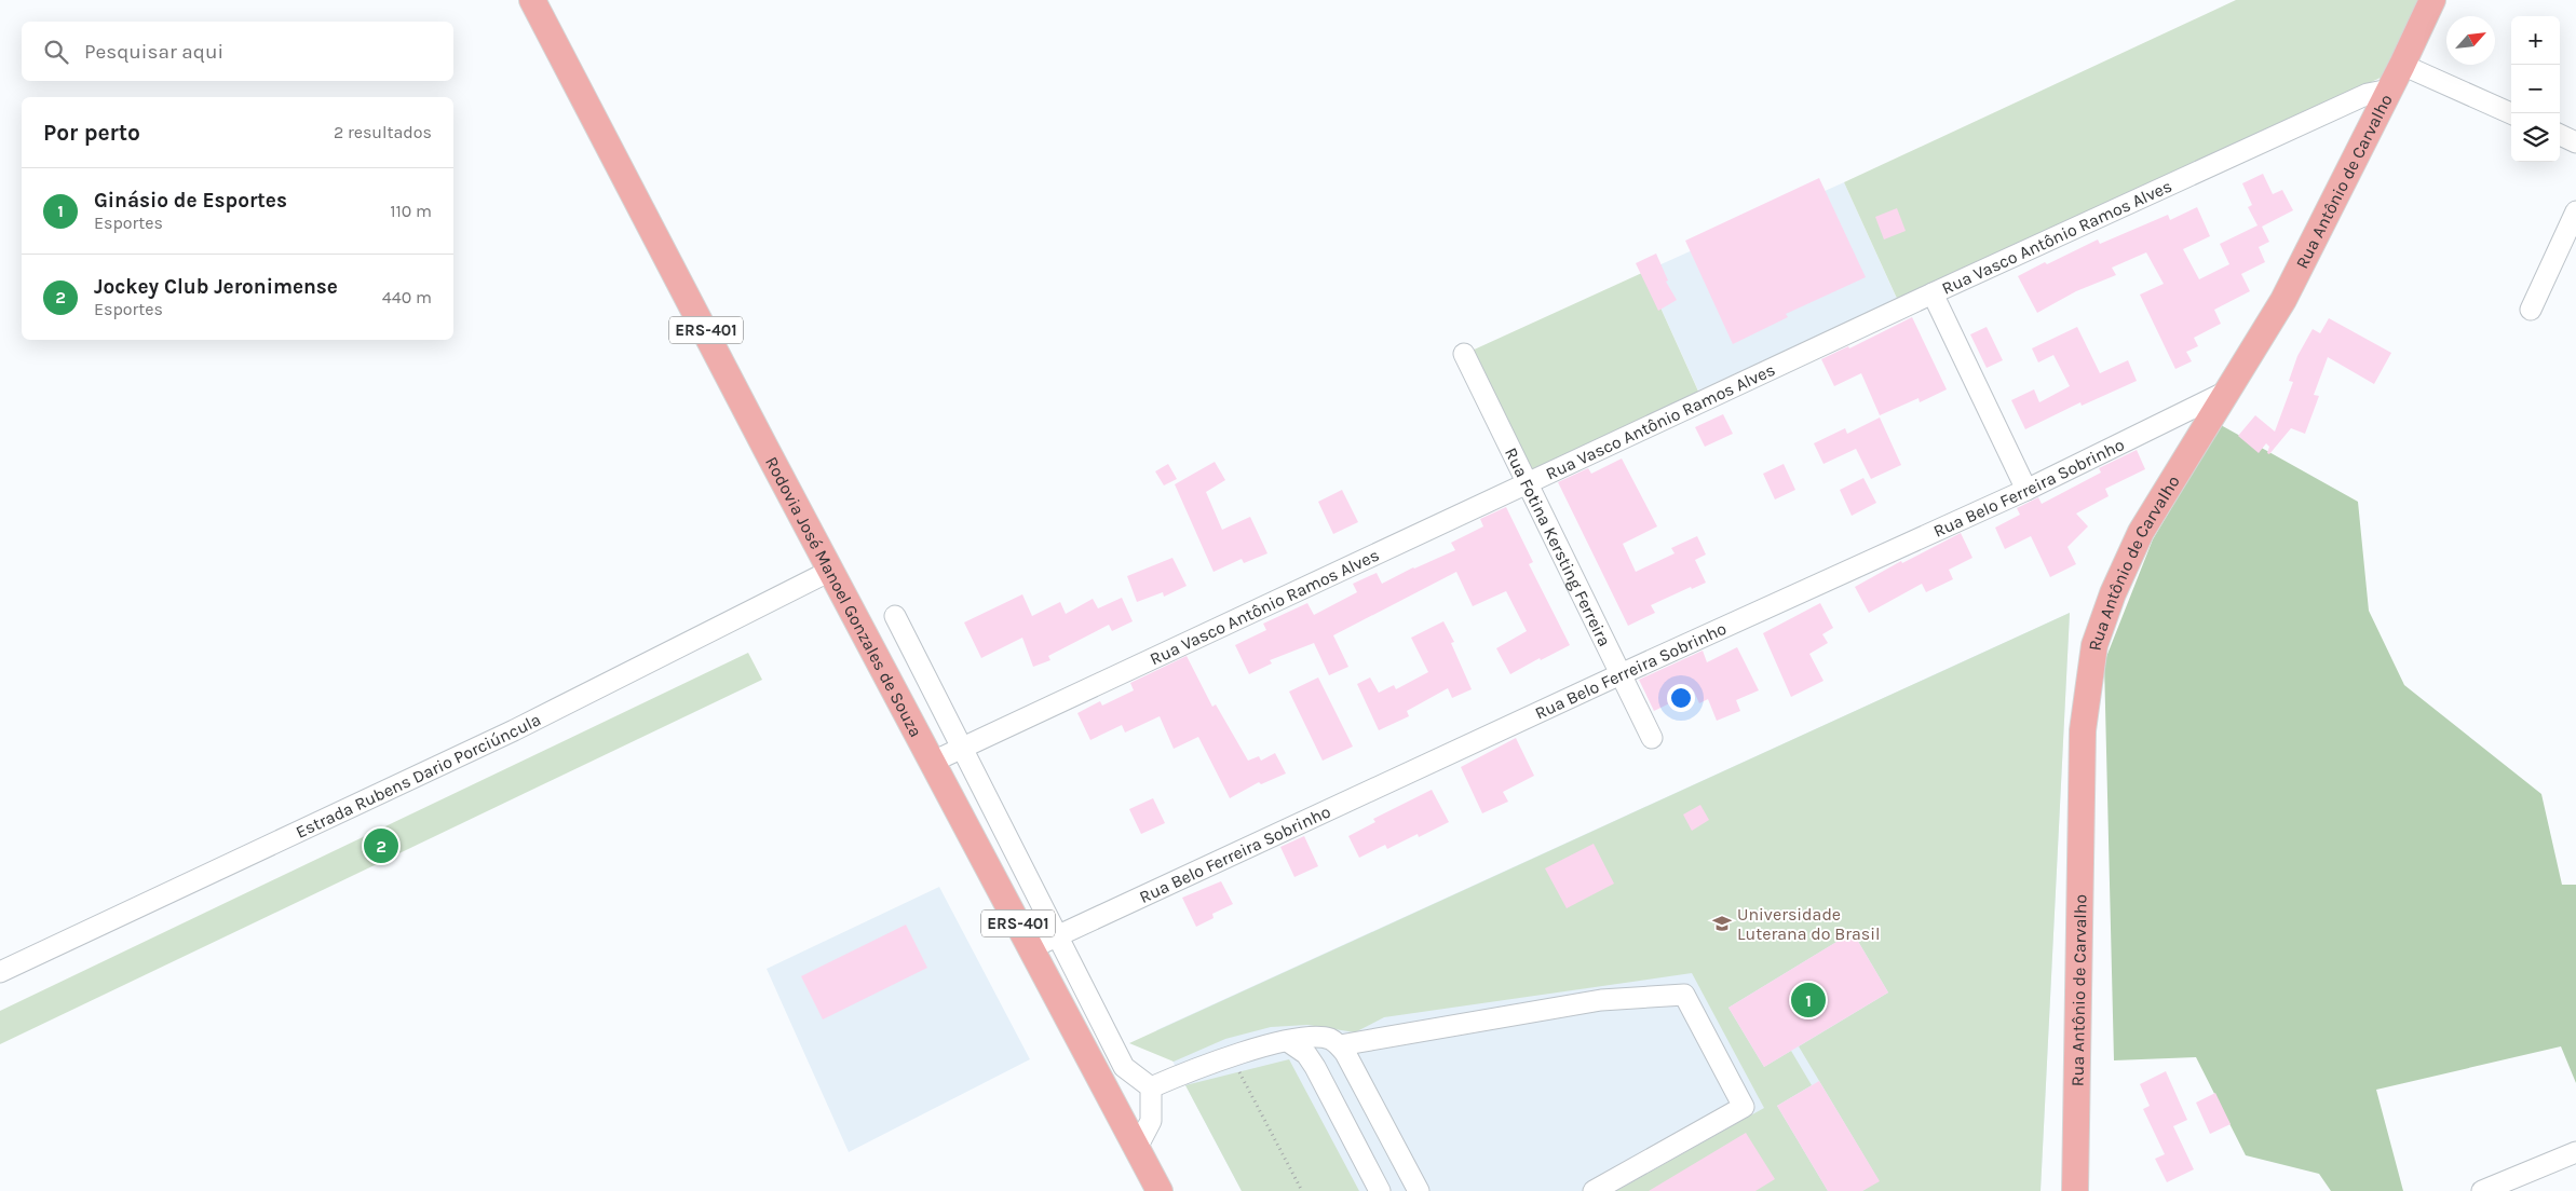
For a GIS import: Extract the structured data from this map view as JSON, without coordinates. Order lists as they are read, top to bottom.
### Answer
{
  "streets": {
    "main road": ["Rua Antônio de Carvalho", "ERS-401", "Rodovia José Manoel Gonzales de Souza"],
    "street": [
      "Rua Vasco Antônio Ramos Alves",
      "Rua Belo Ferreira Sobrinho",
      "Rua Fotina Kersting Ferreira",
      "Estrada Rubens Dario Porciúncula"
    ]
  },
  "crossings": [
    ["Rua Antônio de Carvalho", "Rua Vasco Antônio Ramos Alves"],
    ["Rua Antônio de Carvalho", "Rua Belo Ferreira Sobrinho"],
    ["Rua Vasco Antônio Ramos Alves", "Rua Fotina Kersting Ferreira"],
    ["Rua Vasco Antônio Ramos Alves", "Rodovia José Manoel Gonzales de Souza"],
    ["Rua Belo Ferreira Sobrinho", "Rua Fotina Kersting Ferreira"],
    ["Rua Belo Ferreira Sobrinho", "Rodovia José Manoel Gonzales de Souza"],
    ["Rodovia José Manoel Gonzales de Souza", "Estrada Rubens Dario Porciúncula"]
  ],
  "places": {
    "school or university": ["Universidade Luterana do Brasil"]
  },
  "north": "top right",
  "page": {
    "map_buttons": ["+", "−"],
    "search": "Pesquisar aqui",
    "heading": ["Por perto", "2 resultados"],
    "list": [
      {
        "mark": "1",
        "name": "Ginásio de Esportes",
        "note": "Esportes",
        "value": "110 m"
      },
      {
        "mark": "2",
        "name": "Jockey Club Jeronimense",
        "note": "Esportes",
        "value": "440 m"
      }
    ],
    "pins": ["2", "1"]
  }
}
